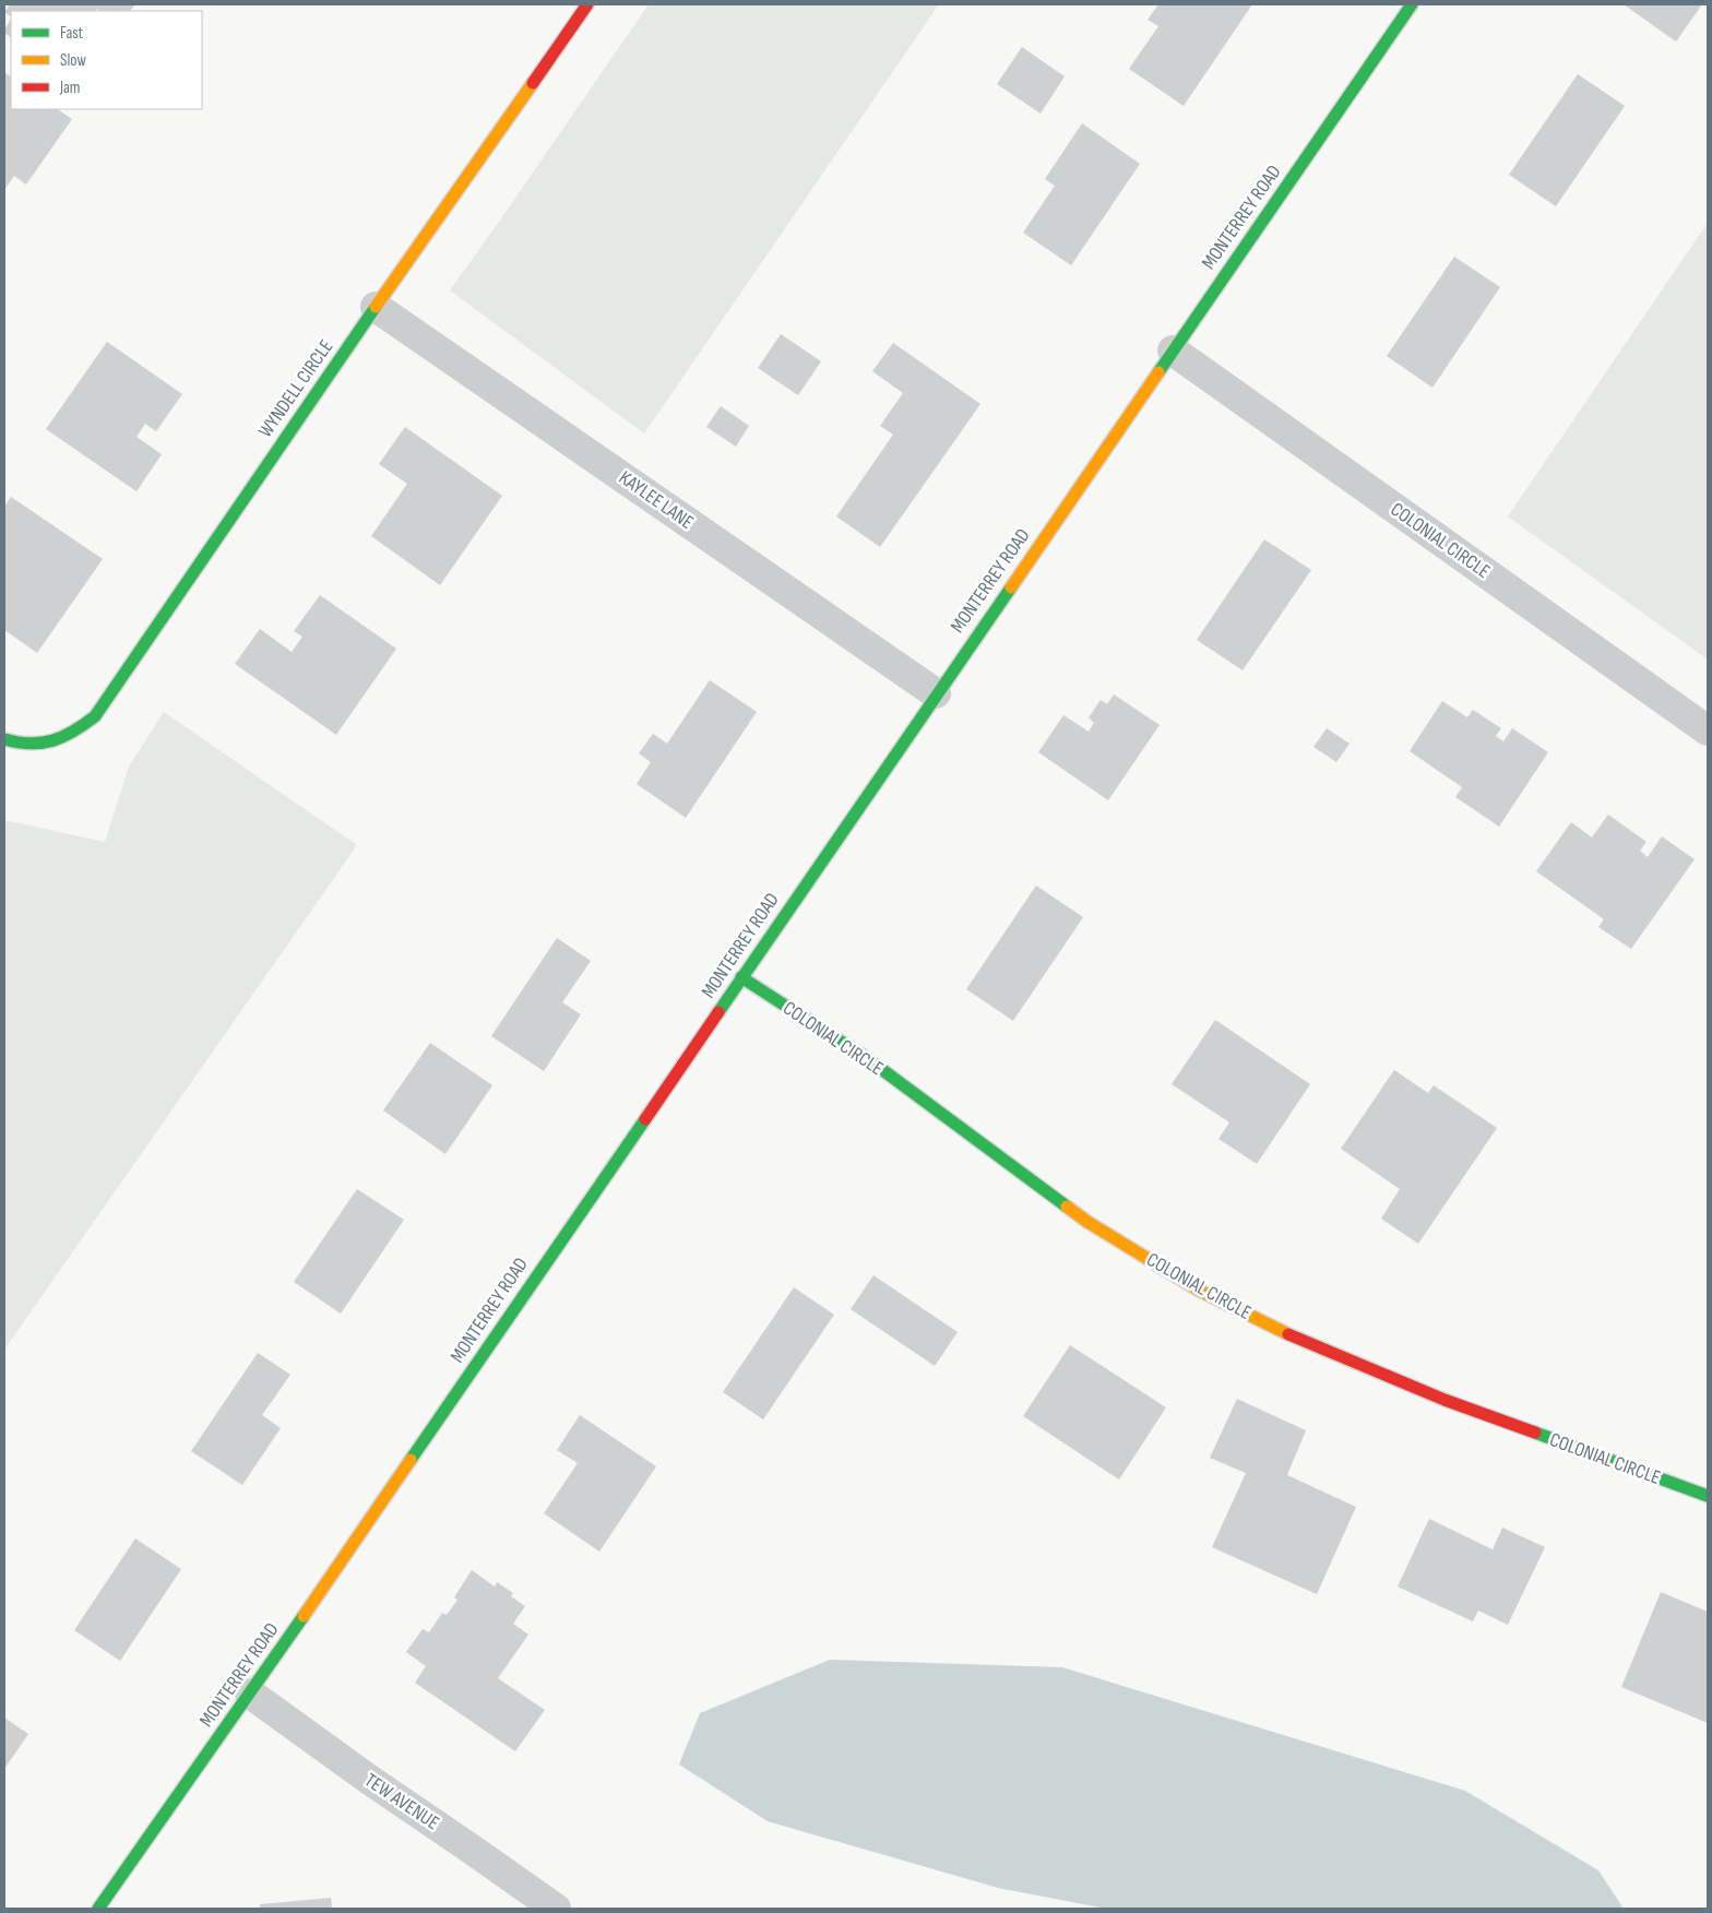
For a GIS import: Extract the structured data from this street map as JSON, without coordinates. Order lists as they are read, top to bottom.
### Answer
{
  "streets": {
    "street": [
      "MONTERREY ROAD",
      "WYNDELL CIRCLE",
      "KAYLEE LANE",
      "COLONIAL CIRCLE",
      "TEW AVENUE"
    ]
  },
  "crossings": [
    ["MONTERREY ROAD", "KAYLEE LANE"],
    ["MONTERREY ROAD", "COLONIAL CIRCLE"],
    ["MONTERREY ROAD", "TEW AVENUE"],
    ["WYNDELL CIRCLE", "KAYLEE LANE"]
  ],
  "legend": ["Fast", "Slow", "Jam"]
}
